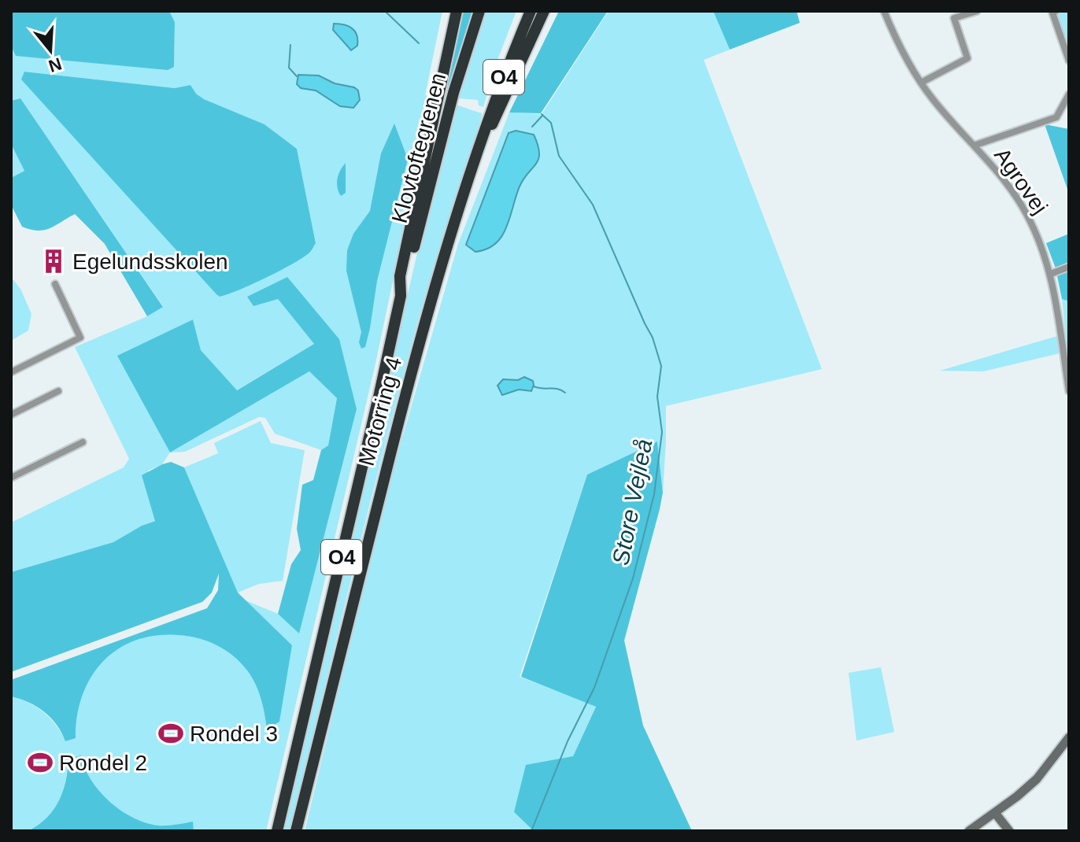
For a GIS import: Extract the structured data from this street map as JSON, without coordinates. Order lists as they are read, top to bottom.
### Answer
{
  "streets": {
    "highway": ["O4", "Klovtoftegrenen", "Motorring 4"],
    "street": ["Agrovej"]
  },
  "crossings": [
    ["Klovtoftegrenen", "Motorring 4"]
  ],
  "water": ["Store Vejleå"],
  "places": {
    "building": ["Egelundsskolen"],
    "sports": ["Rondel 3", "Rondel 2"]
  },
  "north": "bottom"
}
